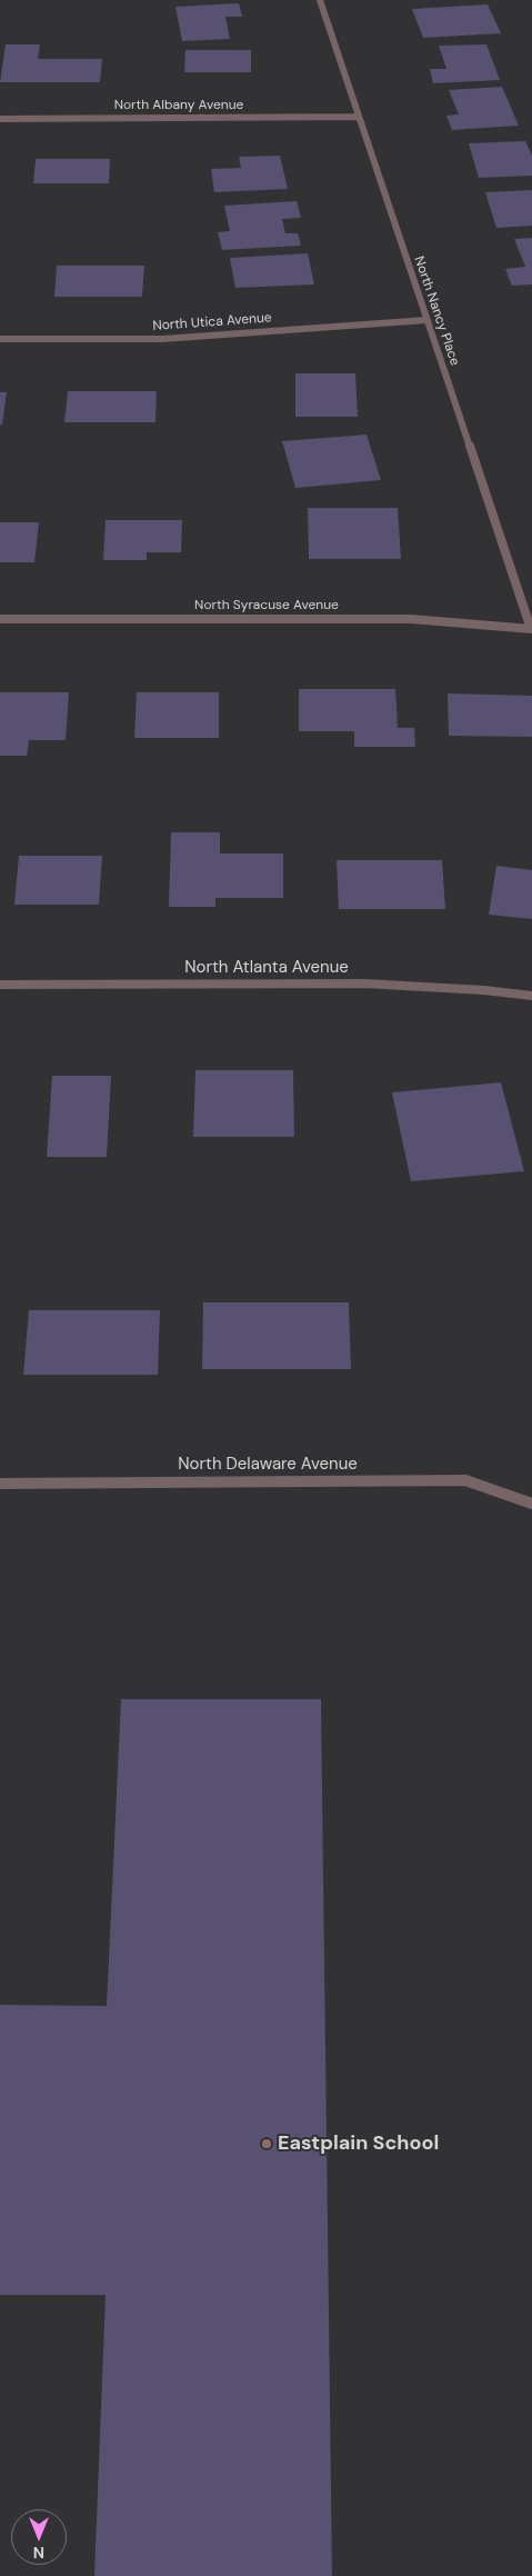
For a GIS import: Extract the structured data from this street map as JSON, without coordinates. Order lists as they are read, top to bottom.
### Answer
{
  "streets": {
    "street": [
      "North Albany Avenue",
      "North Nancy Place",
      "North Utica Avenue",
      "North Syracuse Avenue",
      "North Atlanta Avenue",
      "North Delaware Avenue"
    ]
  },
  "crossings": [
    ["North Albany Avenue", "North Nancy Place"],
    ["North Nancy Place", "North Utica Avenue"],
    ["North Nancy Place", "North Syracuse Avenue"]
  ],
  "places": ["Eastplain School"],
  "north": "bottom"
}
